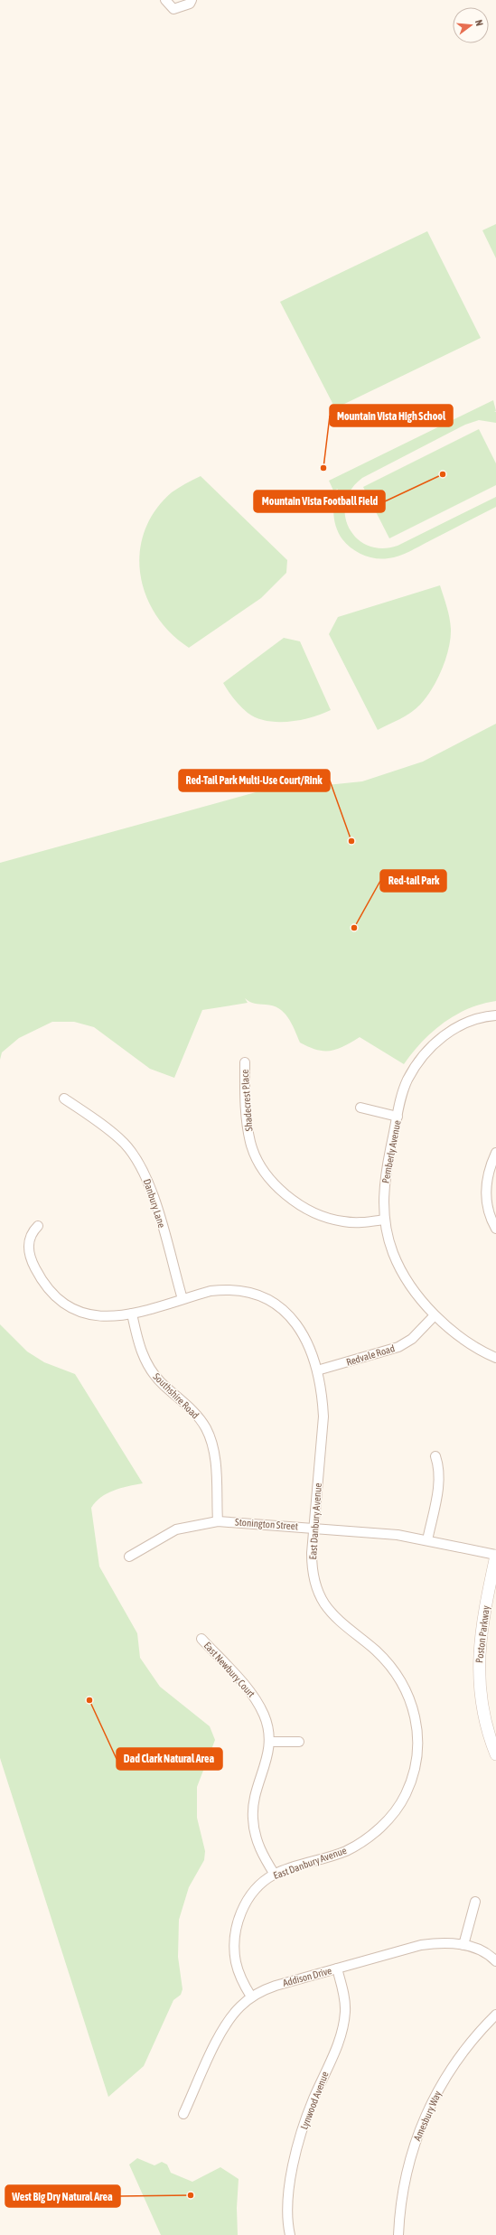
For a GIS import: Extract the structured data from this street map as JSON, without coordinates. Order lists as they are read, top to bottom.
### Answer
{
  "streets": {
    "street": [
      "Shadecrest Place",
      "Pemberly Avenue",
      "Danbury Lane",
      "Redvale Road",
      "Southshire Road",
      "East Danbury Avenue",
      "Stonington Street",
      "Poston Parkway",
      "East Newbury Court",
      "Addison Drive",
      "Lynwood Avenue",
      "Amesbury Way"
    ]
  },
  "crossings": [
    ["Shadecrest Place", "Pemberly Avenue"],
    ["Pemberly Avenue", "Redvale Road"],
    ["Danbury Lane", "East Danbury Avenue"],
    ["Redvale Road", "East Danbury Avenue"],
    ["Southshire Road", "East Danbury Avenue"],
    ["Southshire Road", "Stonington Street"],
    ["East Danbury Avenue", "Stonington Street"],
    ["East Danbury Avenue", "East Newbury Court"],
    ["East Danbury Avenue", "Addison Drive"],
    ["Stonington Street", "Poston Parkway"],
    ["Addison Drive", "Lynwood Avenue"]
  ],
  "places": [
    "Mountain Vista High School",
    "Mountain Vista Football Field",
    "Red-Tail Park Multi-Use Court/Rink",
    "Red-tail Park",
    "Dad Clark Natural Area",
    "West Big Dry Natural Area"
  ],
  "north": "right"
}
